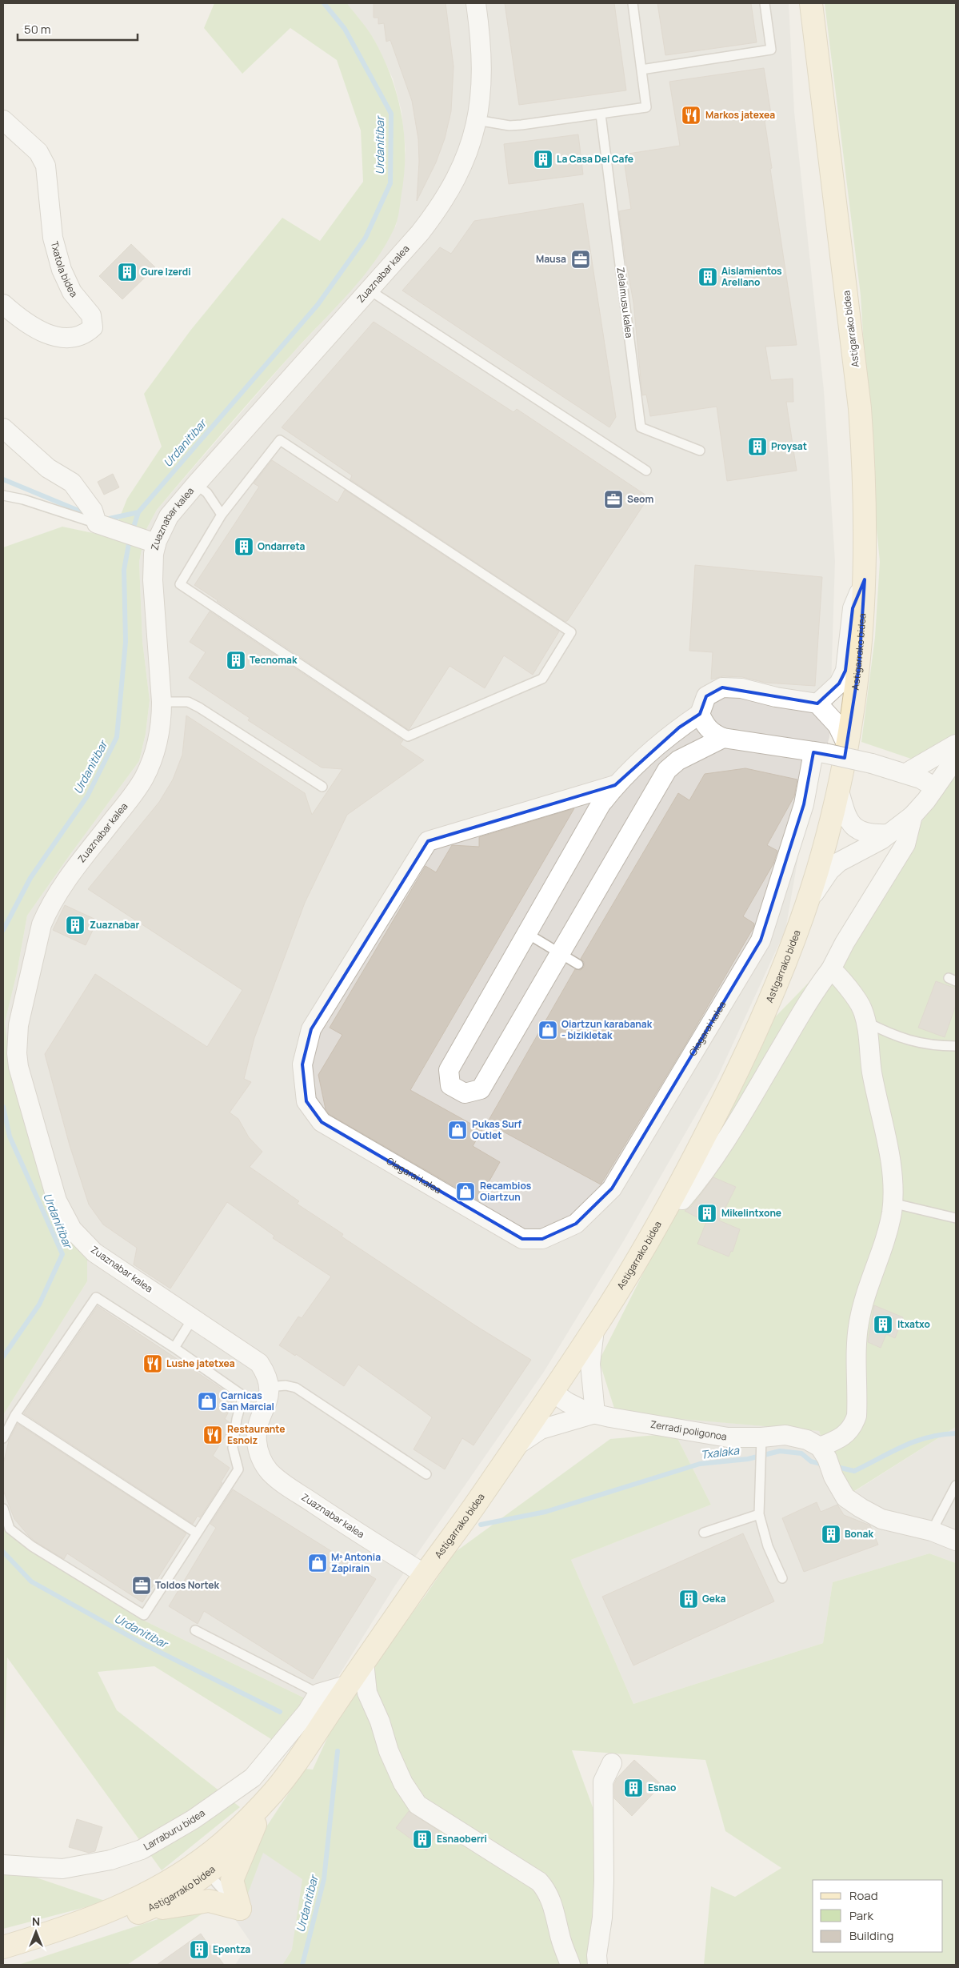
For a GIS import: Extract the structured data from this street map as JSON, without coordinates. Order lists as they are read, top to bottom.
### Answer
{
  "streets": {
    "main road": ["Astigarrako bidea"],
    "street": [
      "Txatola bidea",
      "Zuaznabar kalea",
      "Olagarai kalea",
      "Zerradi poligonoa",
      "Larraburu bidea"
    ],
    "lane": ["Zelaimusu kalea"]
  },
  "crossings": [
    ["Zuaznabar kalea", "Astigarrako bidea"],
    ["Astigarrako bidea", "Zerradi poligonoa"]
  ],
  "water": ["Urdanitibar", "Txalaka"],
  "places": {
    "restaurant": ["Markos jatexea", "Lushe jatetxea", "Restaurante Esnoiz"],
    "building": [
      "La Casa Del Cafe",
      "Gure Izerdi",
      "Aislamientos Arellano",
      "Proysat",
      "Ondarreta",
      "Tecnomak",
      "Zuaznabar",
      "Mikelintxone",
      "Itxatxo",
      "Bonak",
      "Geka",
      "Esnao",
      "Esnaoberri",
      "Epentza"
    ],
    "office": ["Mausa", "Seom", "Toldos Nortek"],
    "shop": [
      "Oiartzun karabanak - bizikletak",
      "Pukas Surf Outlet",
      "Recambios Oiartzun",
      "Carnicas San Marcial",
      "Mª Antonia Zapirain"
    ]
  },
  "legend": ["Road", "Park", "Building"],
  "scale_bar": "50 m",
  "north": "top"
}
